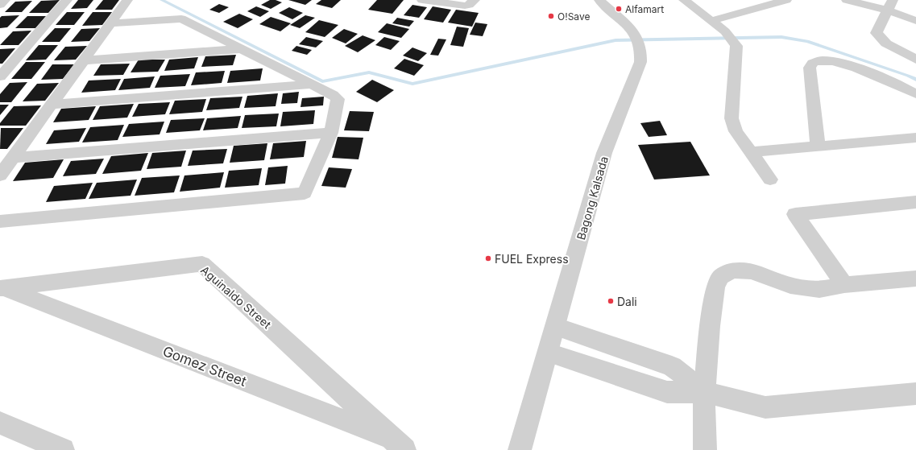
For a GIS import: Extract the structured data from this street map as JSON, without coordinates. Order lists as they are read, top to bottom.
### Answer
{
  "streets": {
    "street": ["Bagong Kalsada", "Aguinaldo Street", "Gomez Street"]
  },
  "crossings": [
    ["Aguinaldo Street", "Gomez Street"]
  ],
  "places": [
    "Alfamart",
    "O!Save",
    "FUEL Express",
    "Dali"
  ]
}
